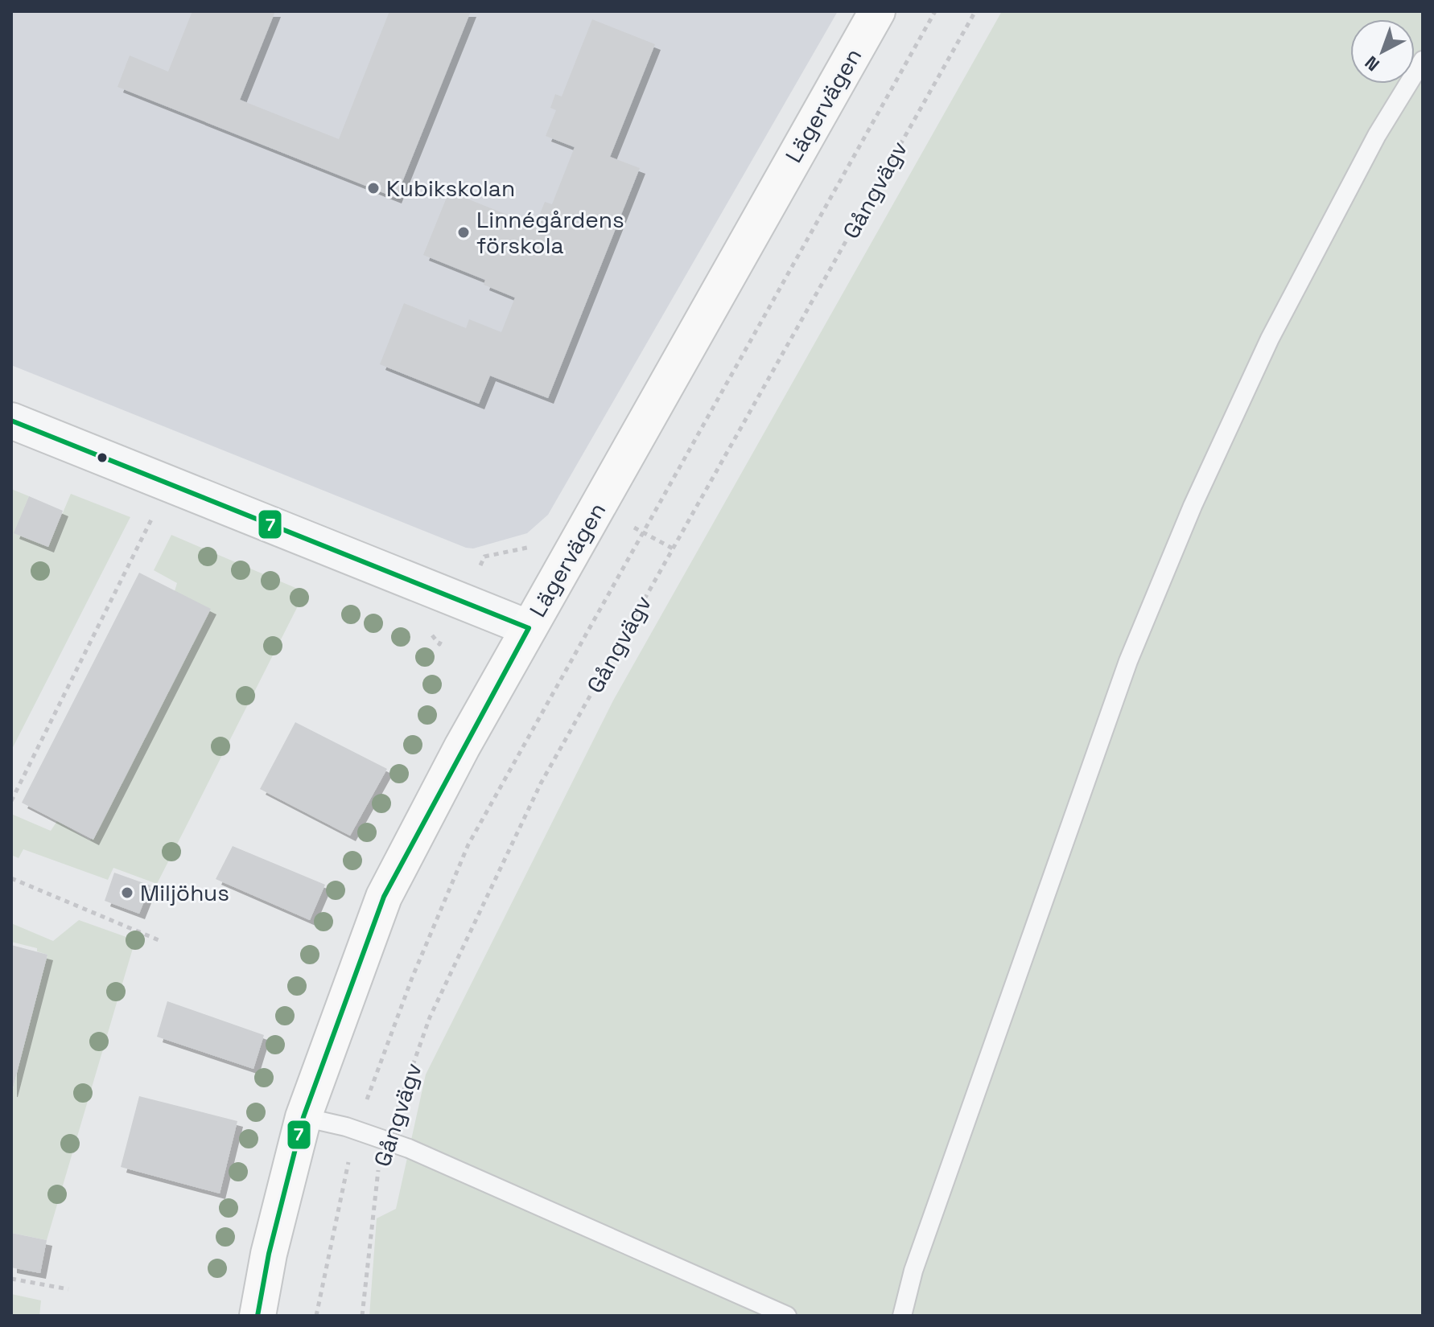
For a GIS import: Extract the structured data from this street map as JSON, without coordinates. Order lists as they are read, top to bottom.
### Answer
{
  "streets": {
    "street": ["Lägervägen"],
    "path": ["Gångvägv"]
  },
  "places": ["Kubikskolan", "Linnégårdens förskola", "Miljöhus"],
  "lines": ["transit line 7"],
  "north": "bottom left"
}
